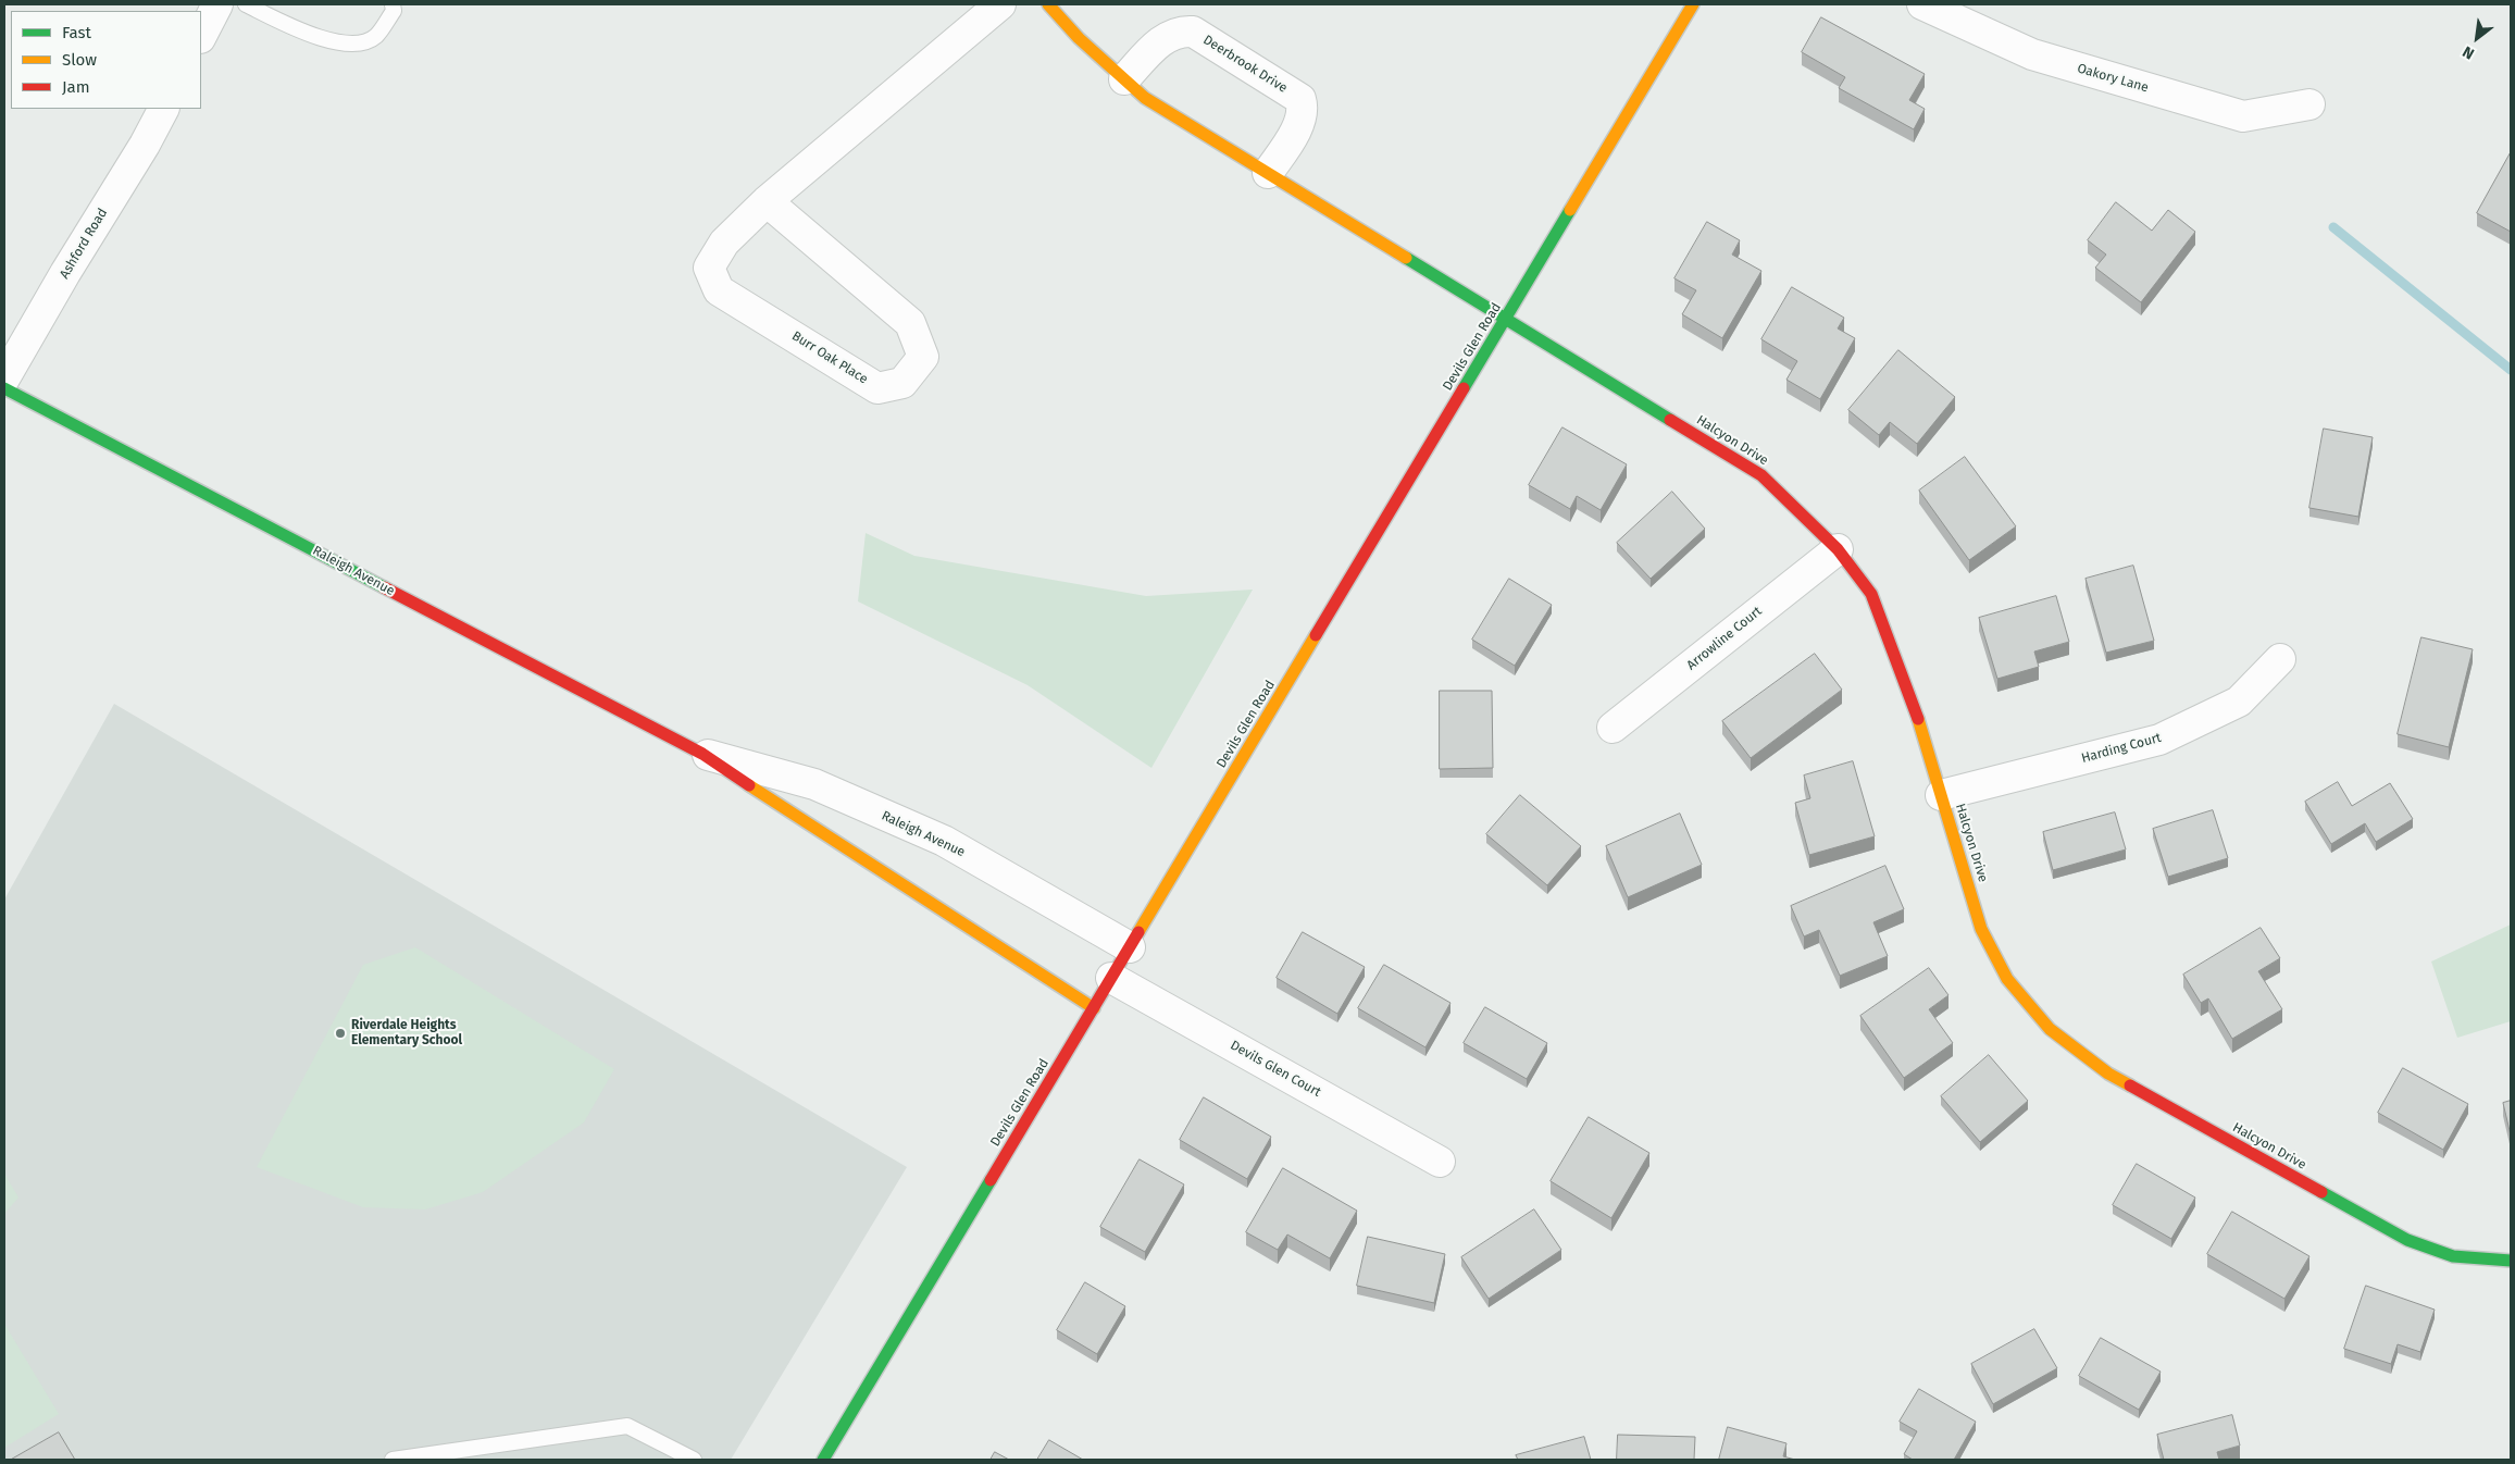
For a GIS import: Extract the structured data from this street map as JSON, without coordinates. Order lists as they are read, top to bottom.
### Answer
{
  "streets": {
    "street": [
      "Deerbrook Drive",
      "Oakory Lane",
      "Ashford Road",
      "Devils Glen Road",
      "Burr Oak Place",
      "Halcyon Drive",
      "Raleigh Avenue",
      "Arrowline Court",
      "Harding Court",
      "Devils Glen Court"
    ]
  },
  "crossings": [
    ["Devils Glen Road", "Halcyon Drive"],
    ["Devils Glen Road", "Raleigh Avenue"],
    ["Devils Glen Road", "Devils Glen Court"],
    ["Halcyon Drive", "Arrowline Court"],
    ["Halcyon Drive", "Harding Court"]
  ],
  "places": ["Riverdale Heights Elementary School"],
  "legend": ["Fast", "Slow", "Jam"],
  "north": "bottom left"
}
